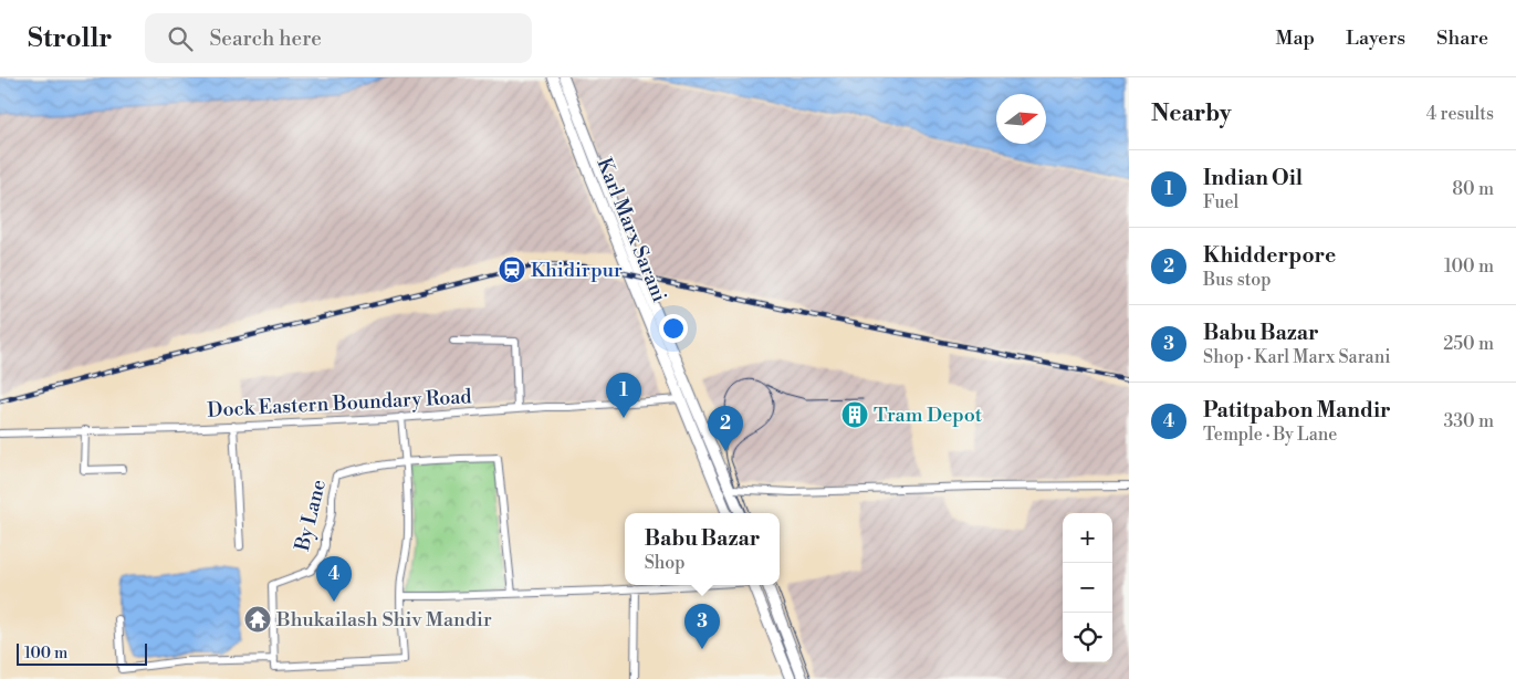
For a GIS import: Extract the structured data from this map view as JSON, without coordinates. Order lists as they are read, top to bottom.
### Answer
{
  "streets": {
    "main road": ["Karl Marx Sarani"],
    "street": ["Dock Eastern Boundary Road", "By Lane"]
  },
  "crossings": [
    ["Karl Marx Sarani", "Dock Eastern Boundary Road"]
  ],
  "places": {
    "station": ["Khidirpur"],
    "building": ["Tram Depot"],
    "temple": ["Bhukailash Shiv Mandir"]
  },
  "scale_bar": "100 m",
  "north": "right",
  "page": {
    "header": "Strollr",
    "search": "Search here",
    "nav": ["Map", "Layers", "Share"],
    "heading": ["Nearby", "4 results"],
    "list": [
      {
        "mark": "1",
        "name": "Indian Oil",
        "note": "Fuel",
        "value": "80 m"
      },
      {
        "mark": "2",
        "name": "Khidderpore",
        "note": "Bus stop",
        "value": "100 m"
      },
      {
        "mark": "3",
        "name": "Babu Bazar",
        "note": "Shop · Karl Marx Sarani",
        "value": "250 m"
      },
      {
        "mark": "4",
        "name": "Patitpabon Mandir",
        "note": "Temple · By Lane",
        "value": "330 m"
      }
    ],
    "pins": [
      "1",
      "2",
      "4",
      "3"
    ],
    "map_buttons": ["+", "−"],
    "popup": ["Babu Bazar", "Shop"],
    "scale": "100 m"
  }
}
